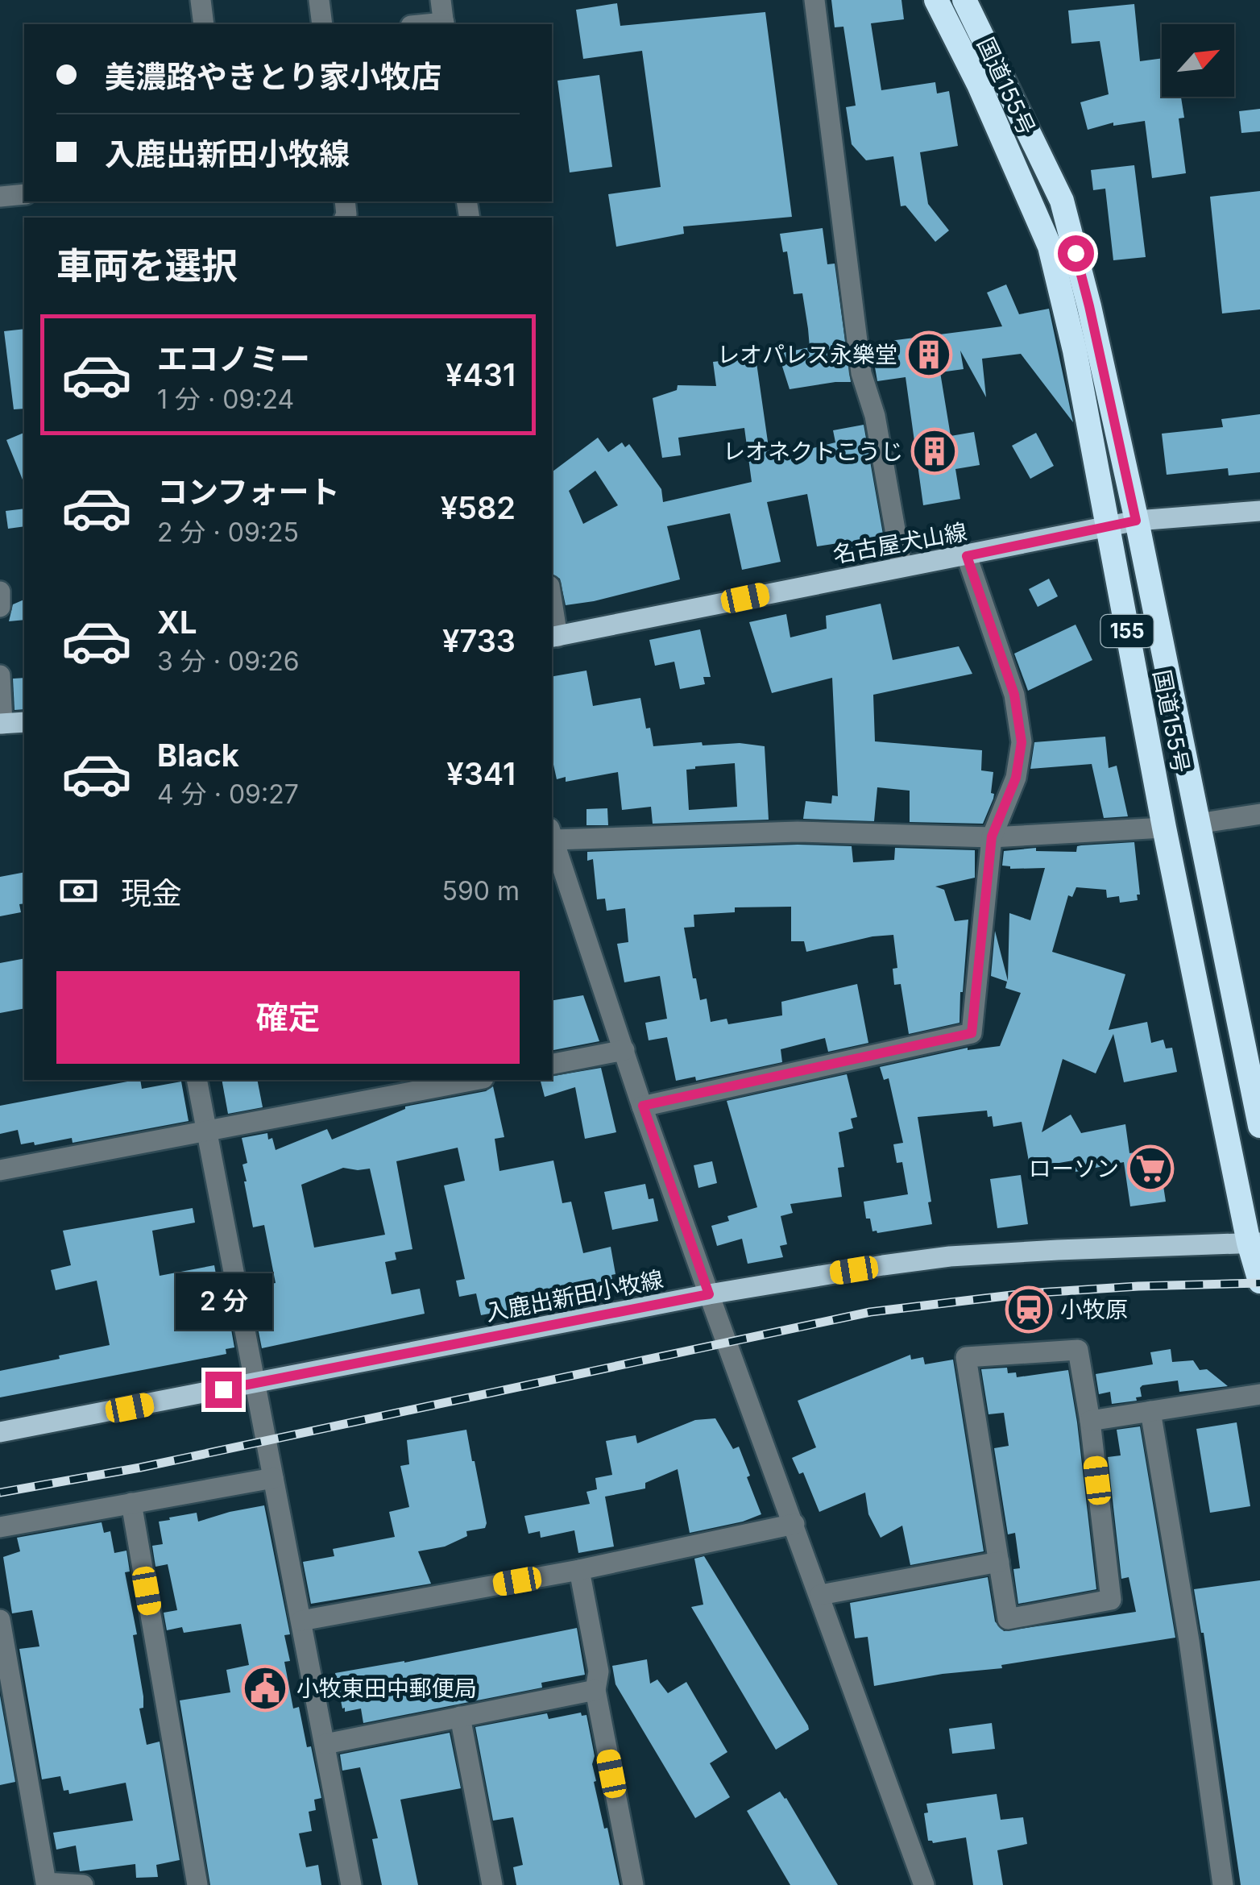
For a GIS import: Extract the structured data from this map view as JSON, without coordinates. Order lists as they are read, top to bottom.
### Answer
{
  "streets": {
    "highway": ["国道155号", "155"],
    "main road": ["名古屋犬山線", "入鹿出新田小牧線"]
  },
  "crossings": [
    ["国道155号", "名古屋犬山線"],
    ["国道155号", "入鹿出新田小牧線"]
  ],
  "places": {
    "building": ["レオパレス永樂堂", "レオネクトこうじ"],
    "supermarket": ["ローソン"],
    "station": ["小牧原"],
    "public building": ["小牧東田中郵便局"]
  },
  "north": "top right",
  "page": {
    "banner": ["美濃路やきとり家小牧店", "入鹿出新田小牧線"],
    "heading": "車両を選択",
    "list": [
      {
        "name": "エコノミー",
        "note": "1 分 · 09:24",
        "value": "¥431"
      },
      {
        "name": "コンフォート",
        "note": "2 分 · 09:25",
        "value": "¥582"
      },
      {
        "name": "XL",
        "note": "3 分 · 09:26",
        "value": "¥733"
      },
      {
        "name": "Black",
        "note": "4 分 · 09:27",
        "value": "¥341"
      }
    ],
    "pay": ["現金", "590 m"],
    "buttons": "確定",
    "bubble": "2 分"
  }
}
